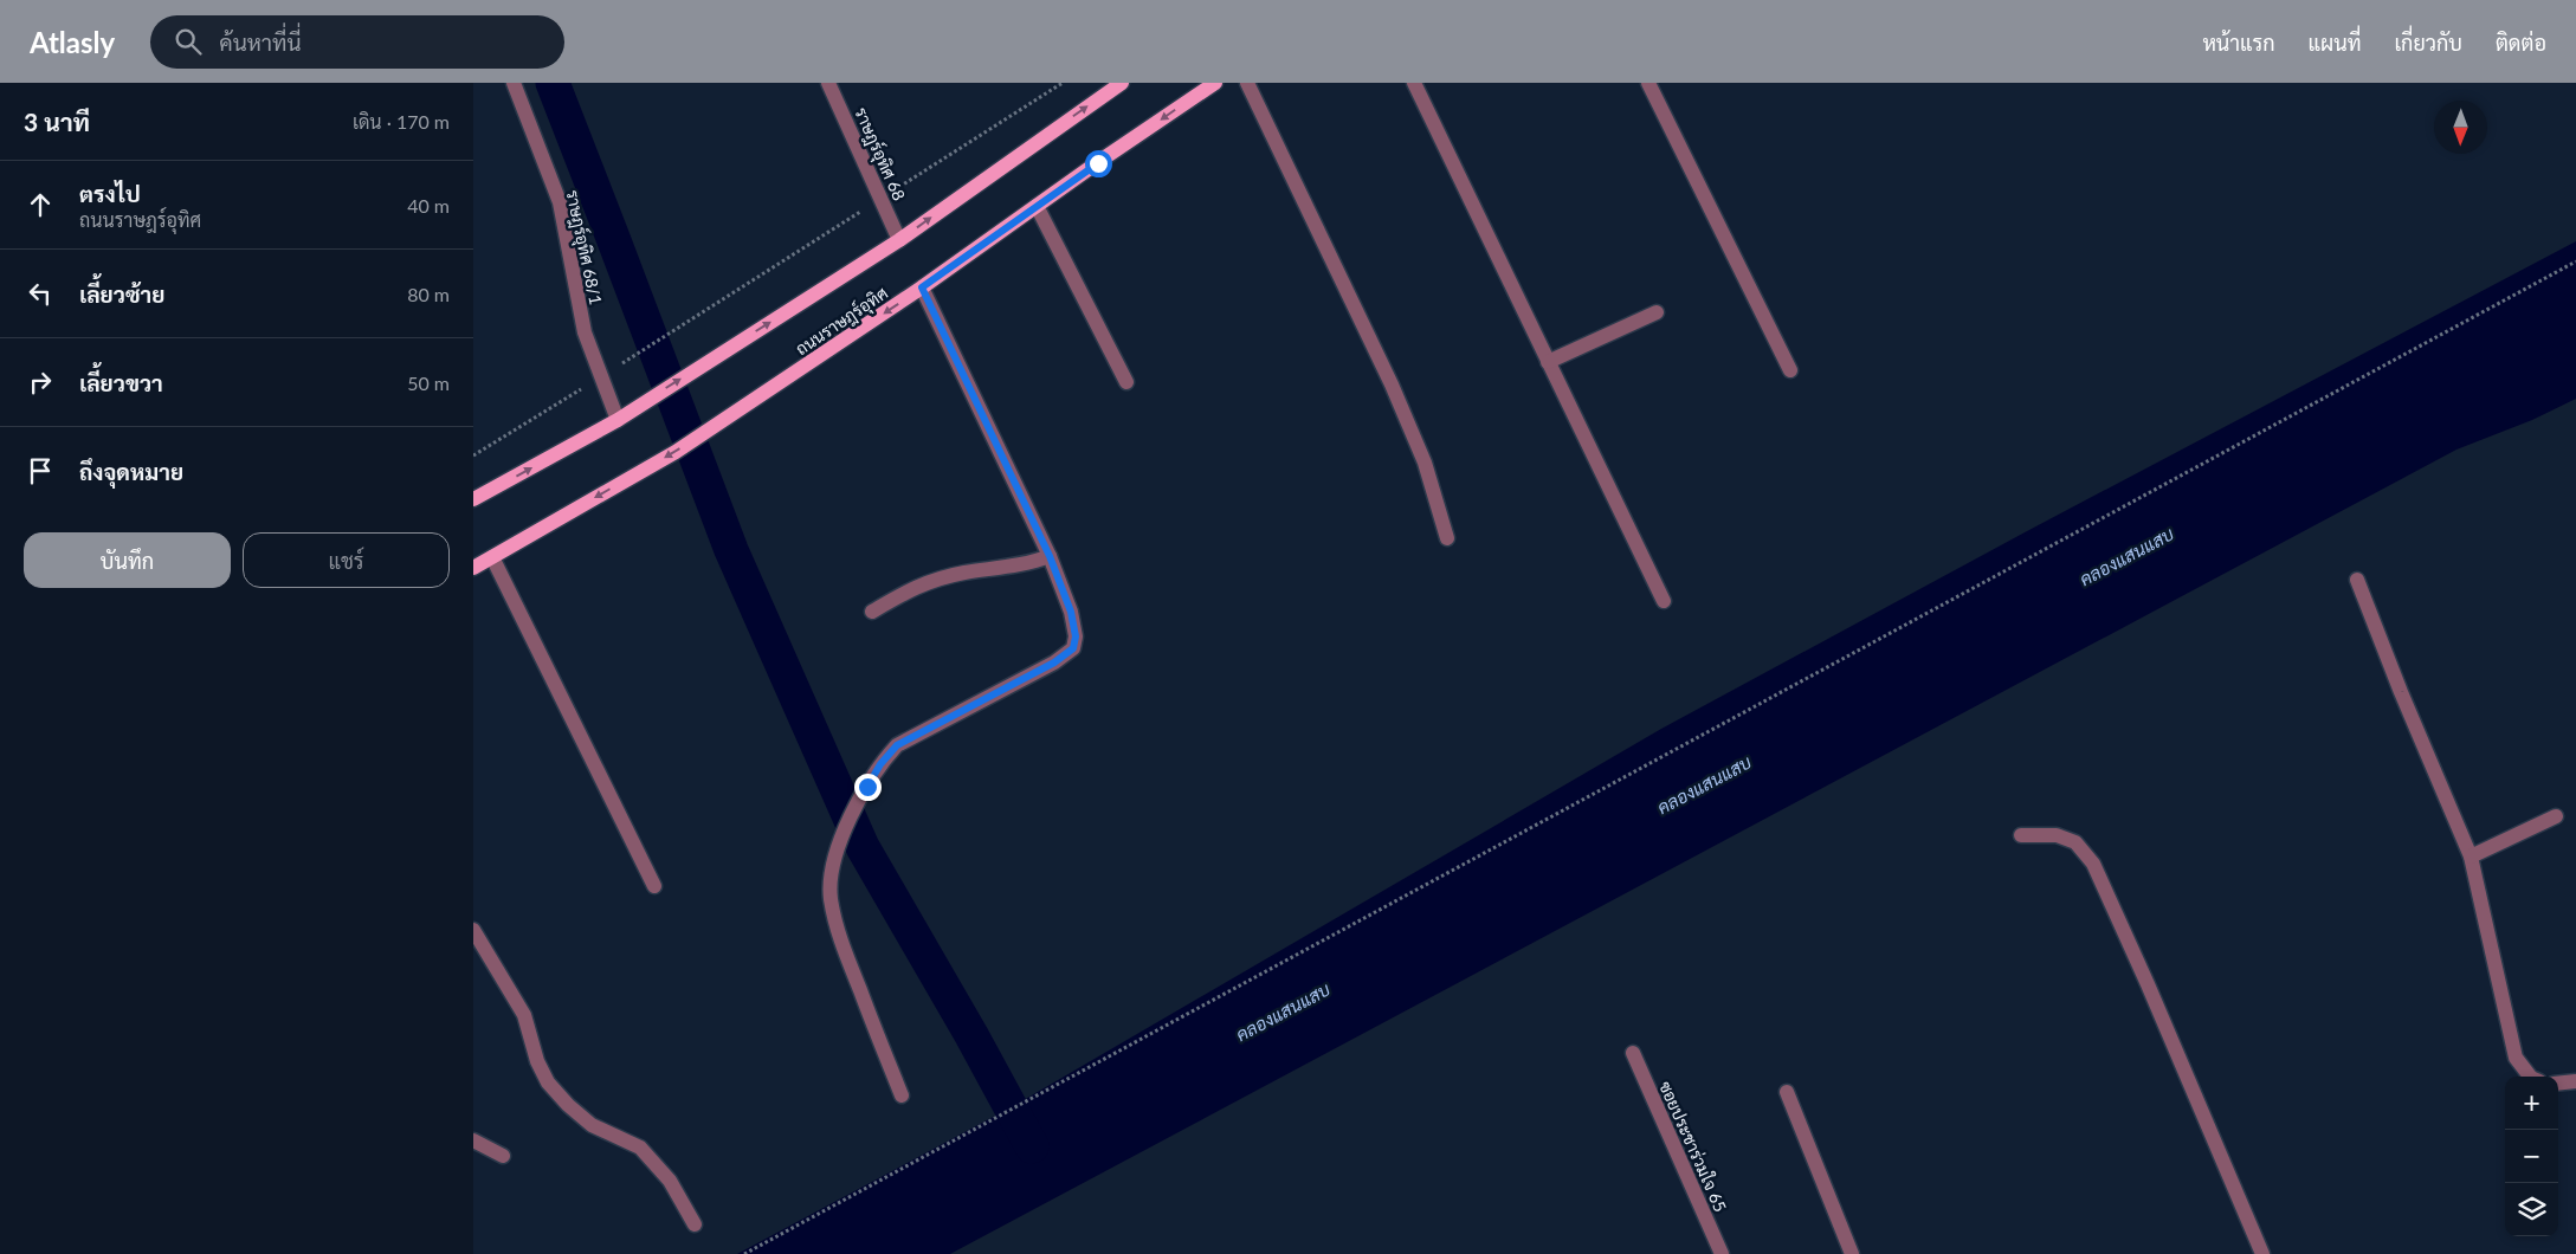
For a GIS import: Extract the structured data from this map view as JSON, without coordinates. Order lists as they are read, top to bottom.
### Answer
{
  "streets": {
    "main road": ["ถนนราษฎร์อุทิศ"],
    "street": ["ราษฎร์อุทิศ 68", "ราษฎร์อุทิศ 68/1", "ซอยประชาร่วมใจ 65"]
  },
  "water": ["คลองแสนแสบ"],
  "north": "bottom",
  "page": {
    "header": "Atlasly",
    "search": "ค้นหาที่นี่",
    "nav": [
      "หน้าแรก",
      "แผนที่",
      "เกี่ยวกับ",
      "ติดต่อ"
    ],
    "heading": ["3 นาที", "เดิน · 170 m"],
    "list": [
      ["ตรงไป", "ถนนราษฎร์อุทิศ", "40 m"],
      ["เลี้ยวซ้าย", "80 m"],
      ["เลี้ยวขวา", "50 m"],
      "ถึงจุดหมาย"
    ],
    "buttons": ["บันทึก", "แชร์"],
    "map_buttons": ["+", "−"]
  }
}
